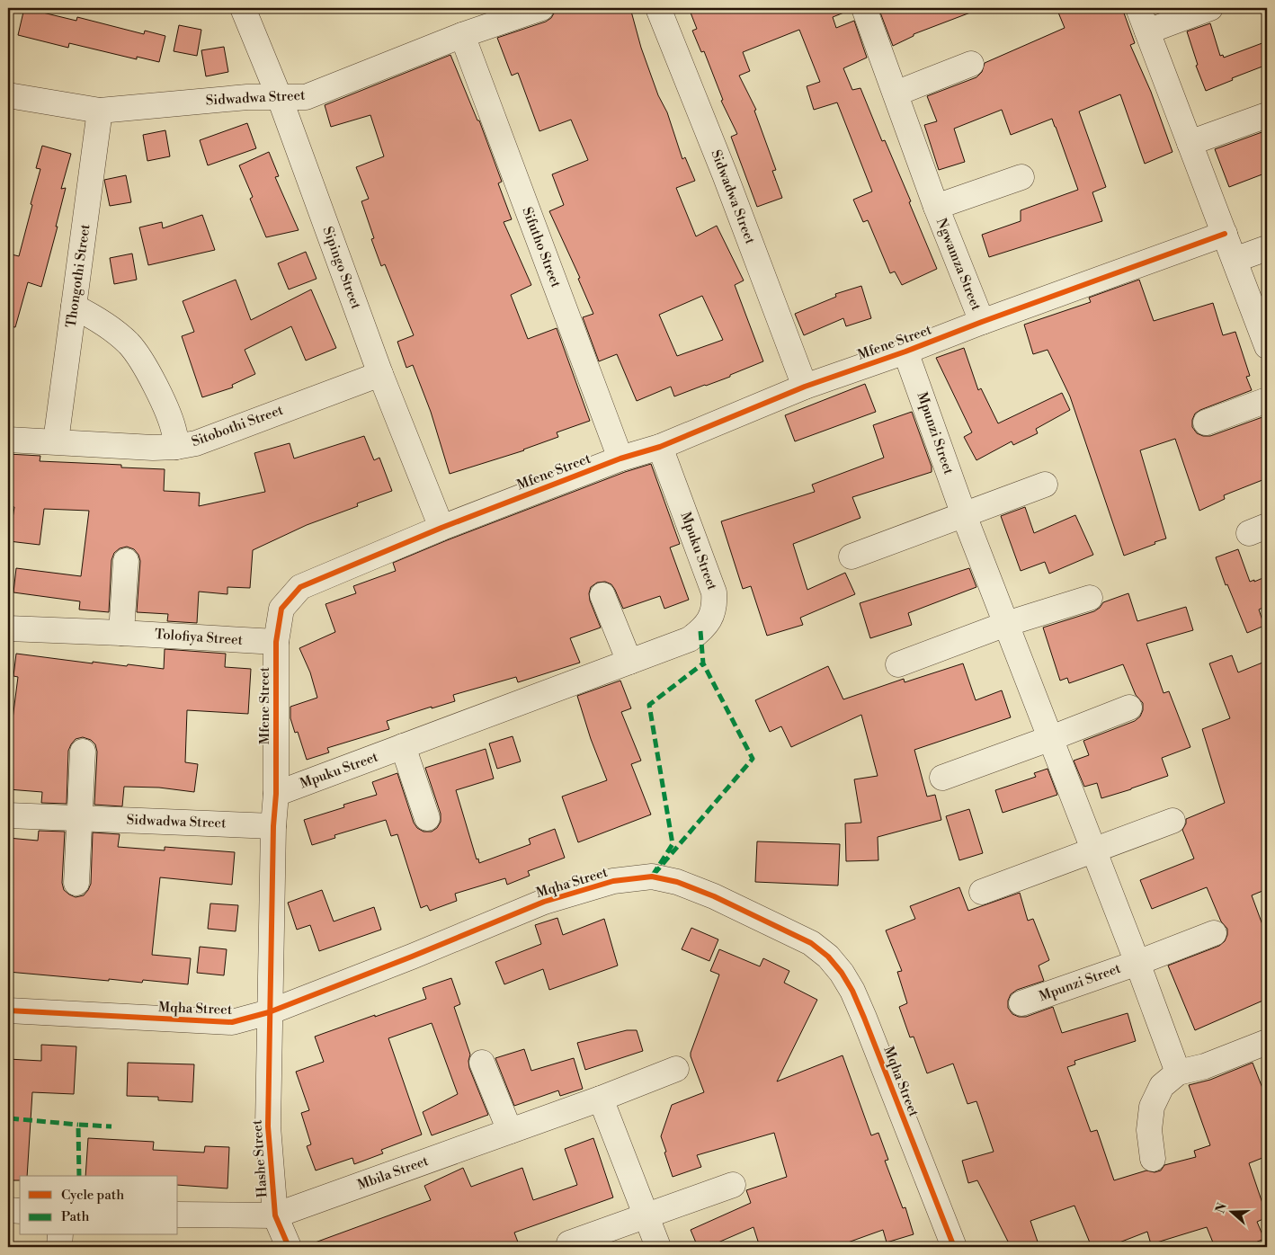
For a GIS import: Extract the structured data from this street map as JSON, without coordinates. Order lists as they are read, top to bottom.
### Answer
{
  "streets": {
    "street": [
      "Sidwadwa Street",
      "Sifutho Street",
      "Ngwamza Street",
      "Sipingo Street",
      "Thongothi Street",
      "Mfene Street",
      "Sitobothi Street",
      "Mpunzi Street",
      "Mpuku Street",
      "Tolofiya Street",
      "Mqha Street",
      "Hashe Street",
      "Mbila Street"
    ]
  },
  "crossings": [
    ["Sidwadwa Street", "Sifutho Street"],
    ["Sidwadwa Street", "Sipingo Street"],
    ["Sidwadwa Street", "Thongothi Street"],
    ["Sidwadwa Street", "Mfene Street"],
    ["Sifutho Street", "Mfene Street"],
    ["Ngwamza Street", "Mfene Street"],
    ["Sipingo Street", "Mfene Street"],
    ["Sipingo Street", "Sitobothi Street"],
    ["Thongothi Street", "Sitobothi Street"],
    ["Mfene Street", "Mpunzi Street"],
    ["Mfene Street", "Mpuku Street"],
    ["Mfene Street", "Tolofiya Street"],
    ["Mfene Street", "Mqha Street"],
    ["Mfene Street", "Hashe Street"],
    ["Mqha Street", "Hashe Street"],
    ["Hashe Street", "Mbila Street"]
  ],
  "legend": ["Cycle path", "Path"],
  "north": "left"
}
